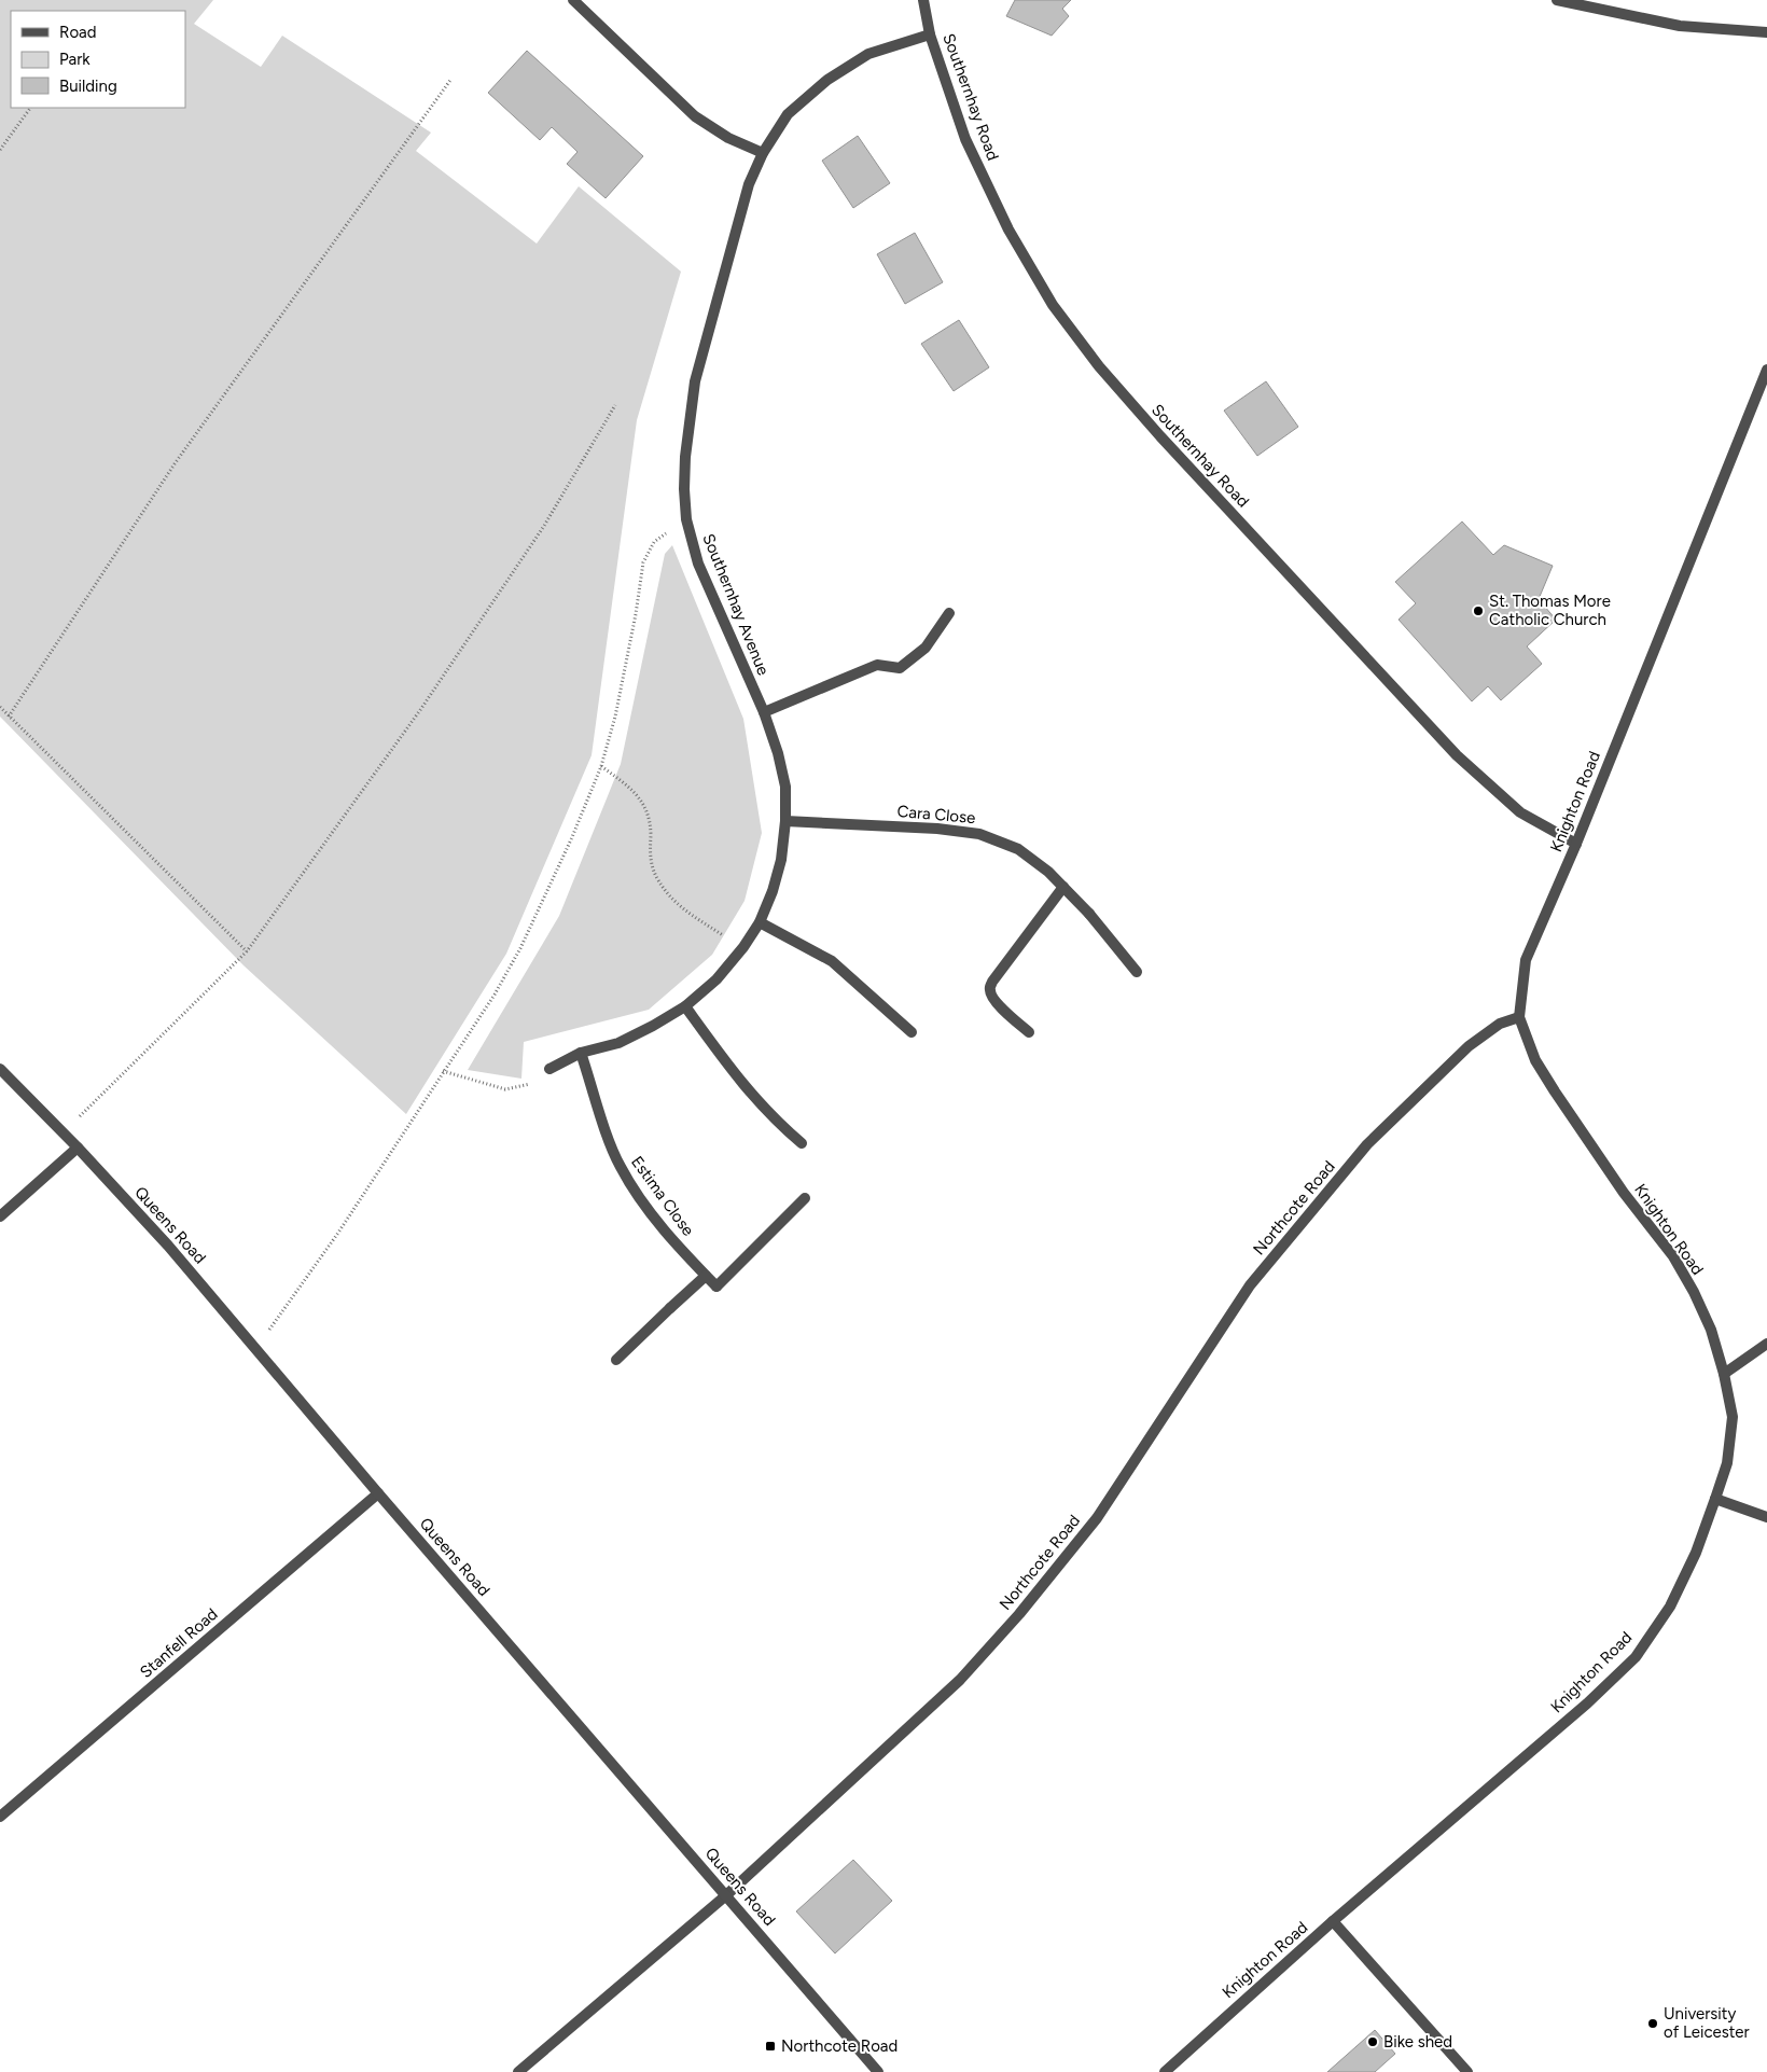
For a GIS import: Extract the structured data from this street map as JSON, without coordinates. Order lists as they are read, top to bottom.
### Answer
{
  "streets": {
    "street": [
      "Southernhay Road",
      "Southernhay Avenue",
      "Knighton Road",
      "Cara Close",
      "Estima Close",
      "Northcote Road",
      "Queens Road",
      "Stanfell Road"
    ]
  },
  "crossings": [
    ["Southernhay Road", "Southernhay Avenue"],
    ["Southernhay Road", "Knighton Road"],
    ["Southernhay Avenue", "Cara Close"],
    ["Southernhay Avenue", "Estima Close"],
    ["Knighton Road", "Northcote Road"],
    ["Northcote Road", "Queens Road"],
    ["Queens Road", "Stanfell Road"]
  ],
  "places": {
    "other": ["St. Thomas More Catholic Church", "University of Leicester", "Bike shed"],
    "transit": ["Northcote Road"]
  },
  "legend": ["Road", "Park", "Building"]
}
